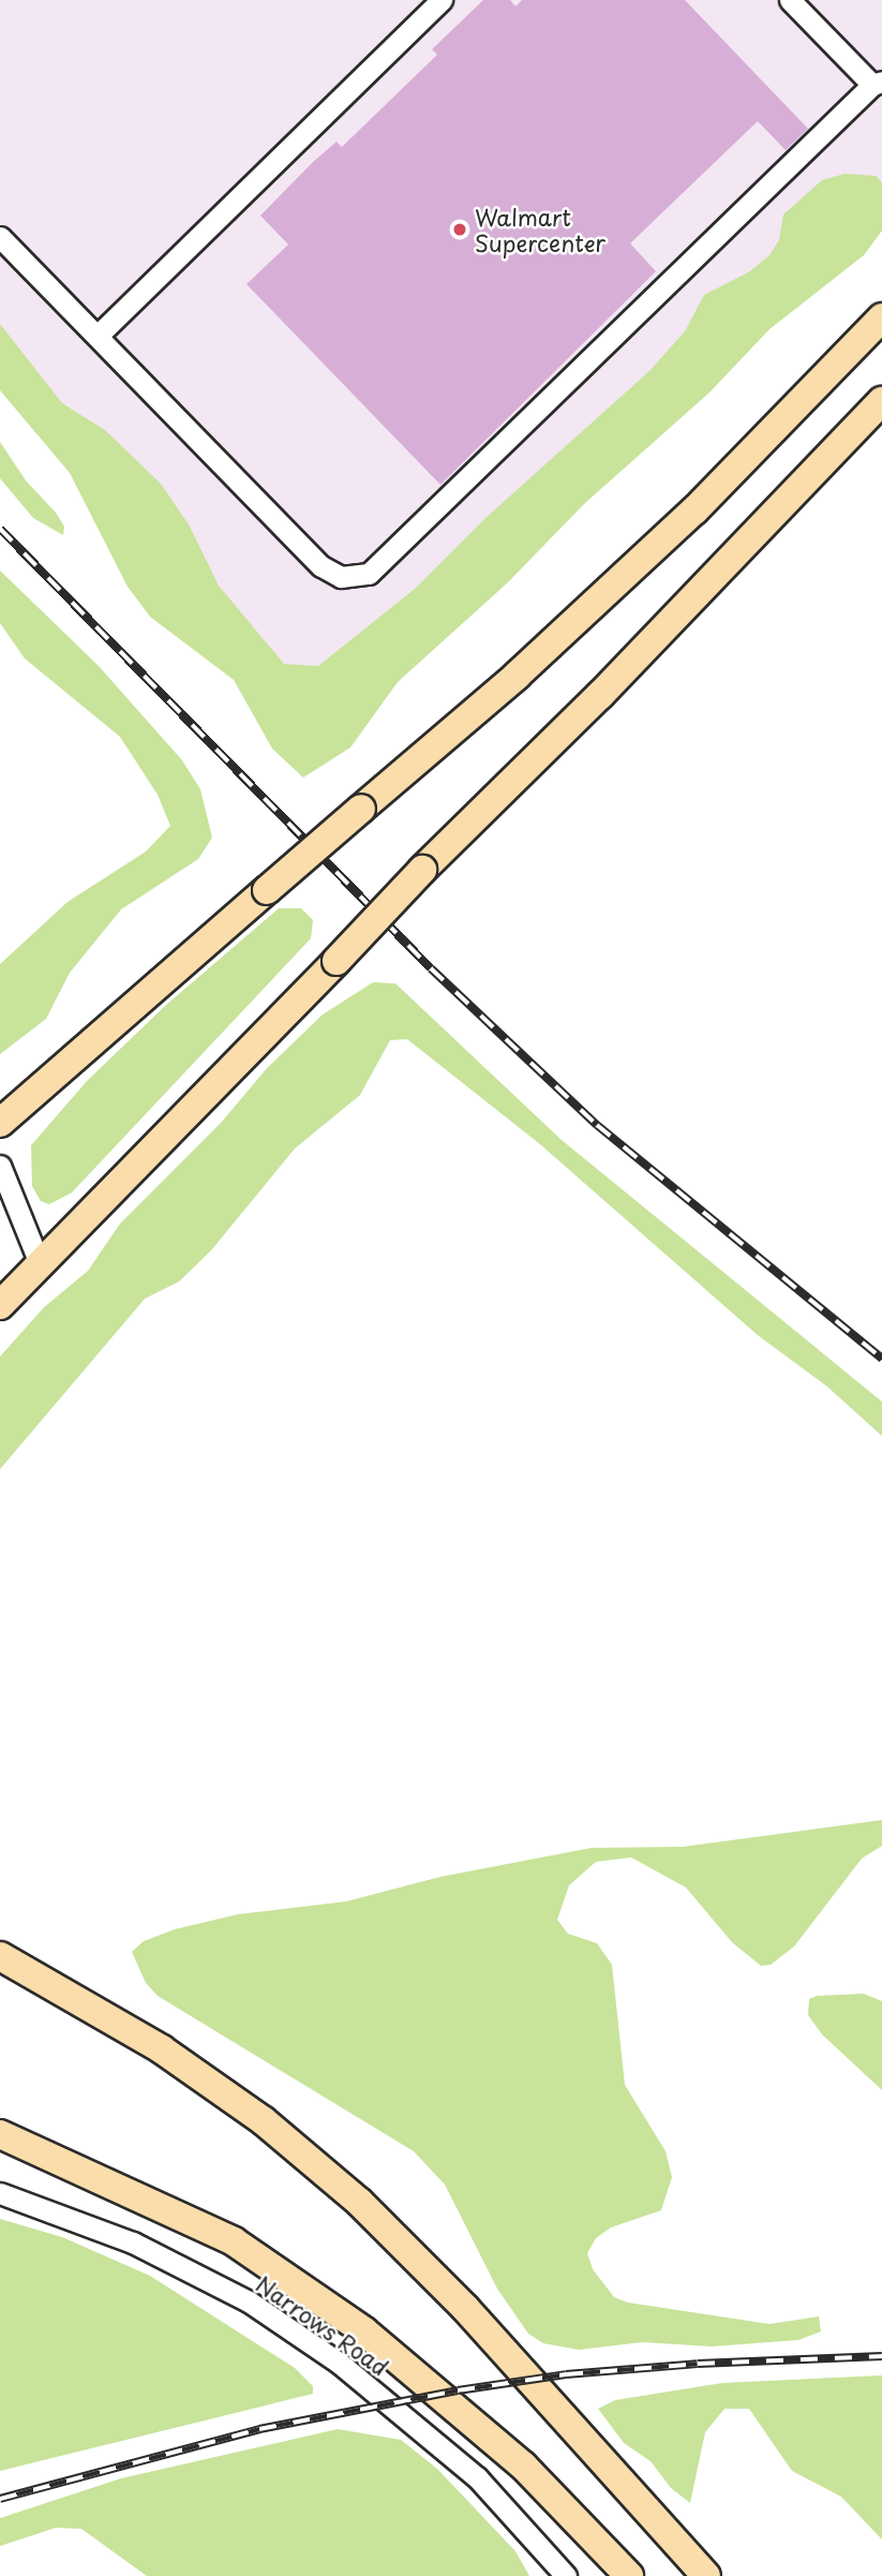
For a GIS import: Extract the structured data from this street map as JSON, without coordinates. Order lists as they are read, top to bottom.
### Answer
{
  "streets": {
    "street": ["Narrows Road"]
  },
  "places": ["Walmart Supercenter"]
}
